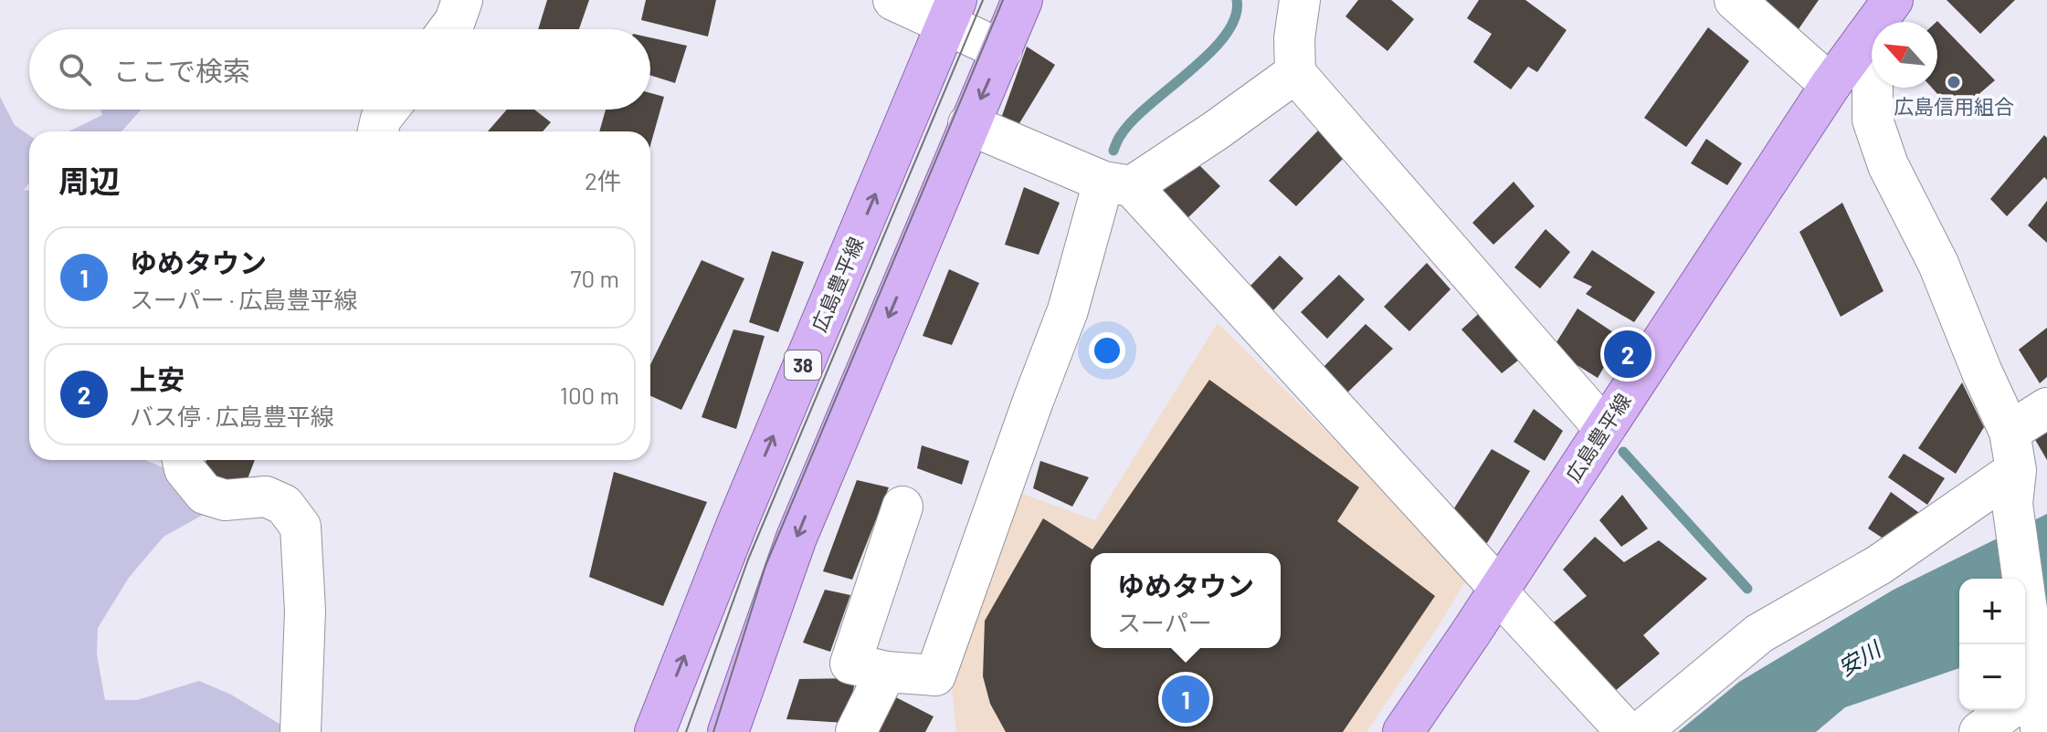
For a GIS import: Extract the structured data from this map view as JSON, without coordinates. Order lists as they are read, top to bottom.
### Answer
{
  "streets": {
    "main road": ["広島豊平線", "38"]
  },
  "water": ["安川"],
  "places": ["広島信用組合"],
  "north": "top left",
  "page": {
    "search": "ここで検索",
    "heading": ["周辺", "2件"],
    "list": [
      {
        "mark": "1",
        "name": "ゆめタウン",
        "note": "スーパー · 広島豊平線",
        "value": "70 m"
      },
      {
        "mark": "2",
        "name": "上安",
        "note": "バス停 · 広島豊平線",
        "value": "100 m"
      }
    ],
    "pins": ["2", "1"],
    "popup": ["ゆめタウン", "スーパー"],
    "map_buttons": ["+", "−"]
  }
}
